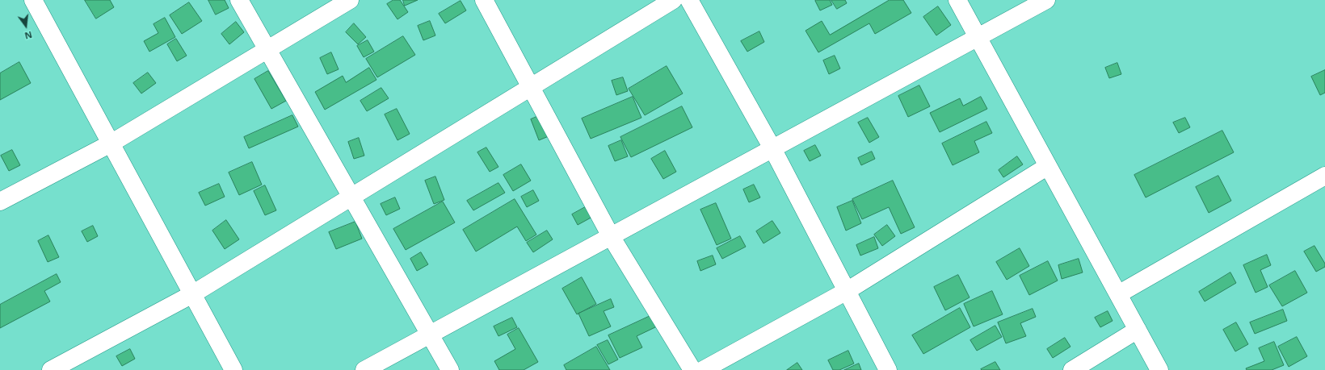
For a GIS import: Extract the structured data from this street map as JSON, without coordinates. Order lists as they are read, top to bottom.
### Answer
{
  "north": "bottom"
}
